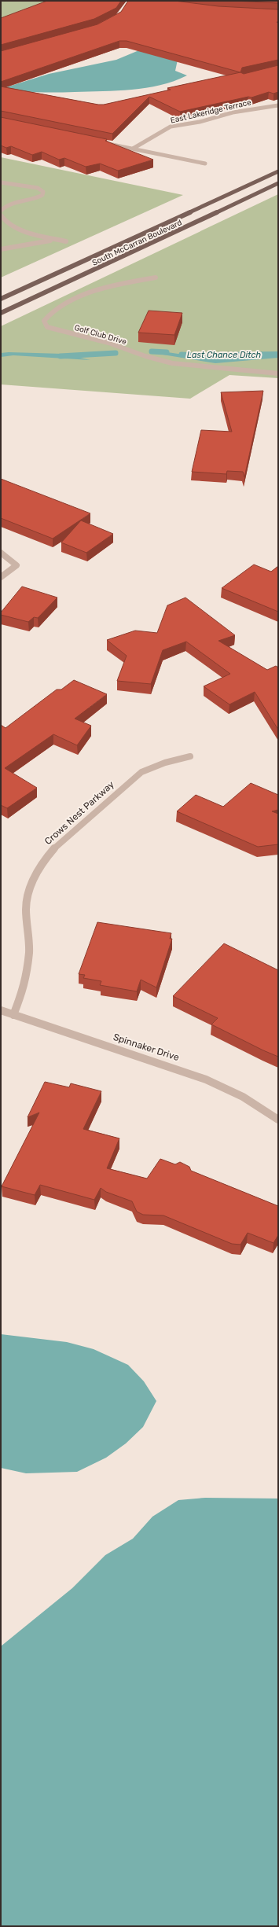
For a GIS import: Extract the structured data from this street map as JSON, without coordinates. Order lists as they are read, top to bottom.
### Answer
{
  "streets": {
    "main road": ["South McCarran Boulevard"],
    "street": [
      "East Lakeridge Terrace",
      "Golf Club Drive",
      "Crows Nest Parkway",
      "Spinnaker Drive"
    ]
  },
  "crossings": [
    ["Crows Nest Parkway", "Spinnaker Drive"]
  ],
  "water": ["Last Chance Ditch"]
}
